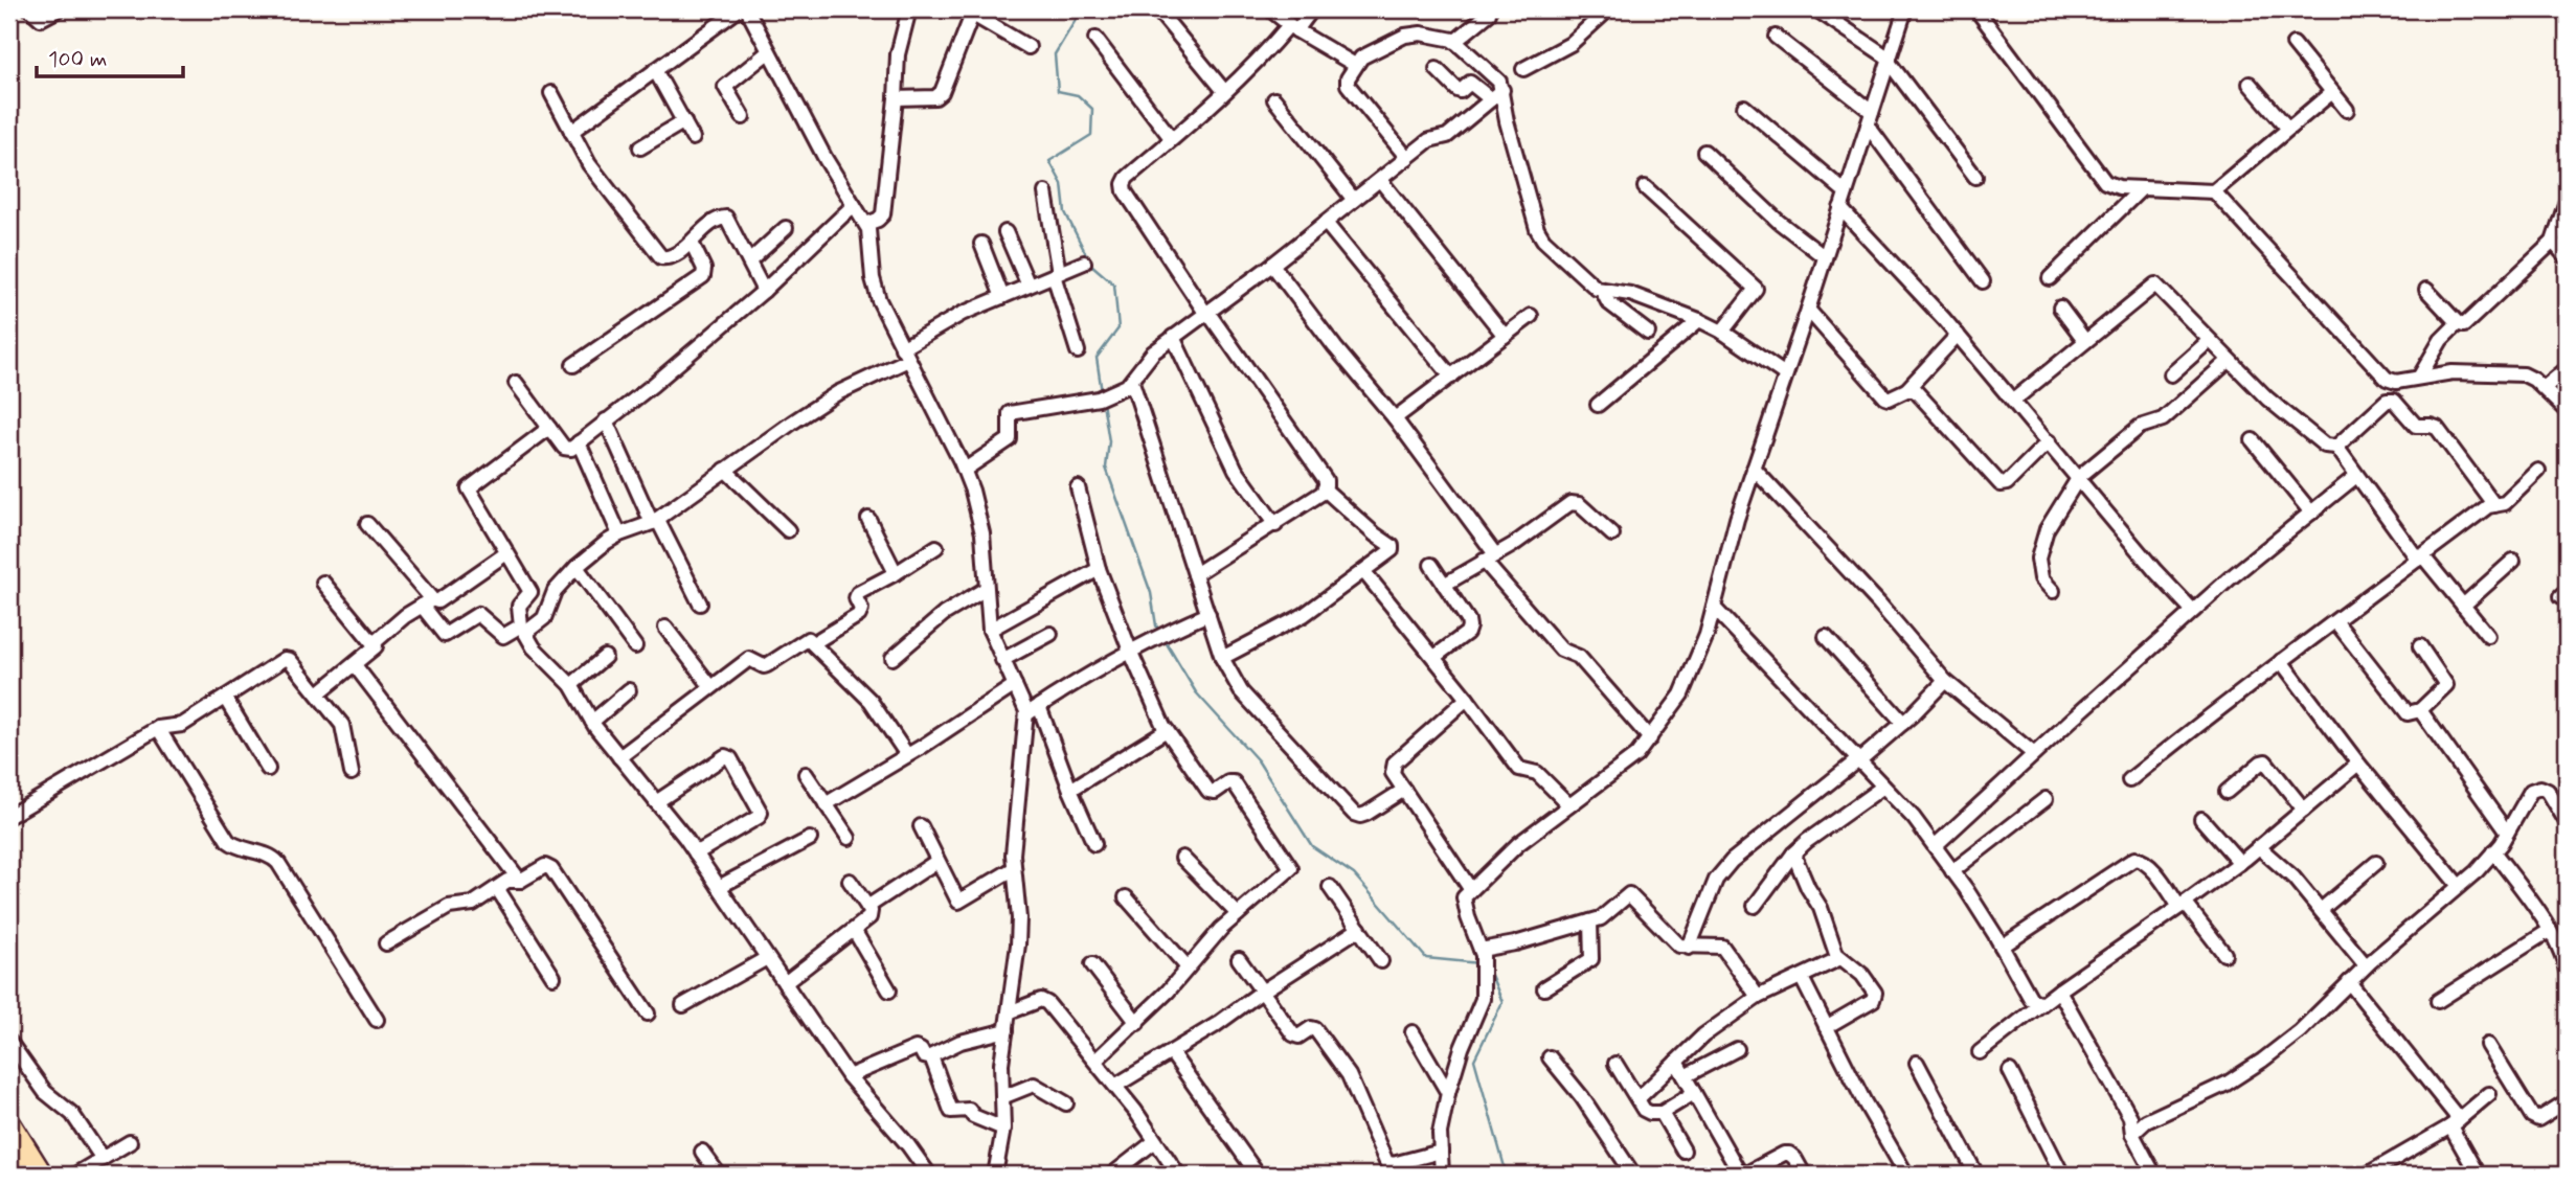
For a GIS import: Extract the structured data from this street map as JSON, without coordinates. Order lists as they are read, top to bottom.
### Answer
{
  "scale_bar": "100 m"
}
